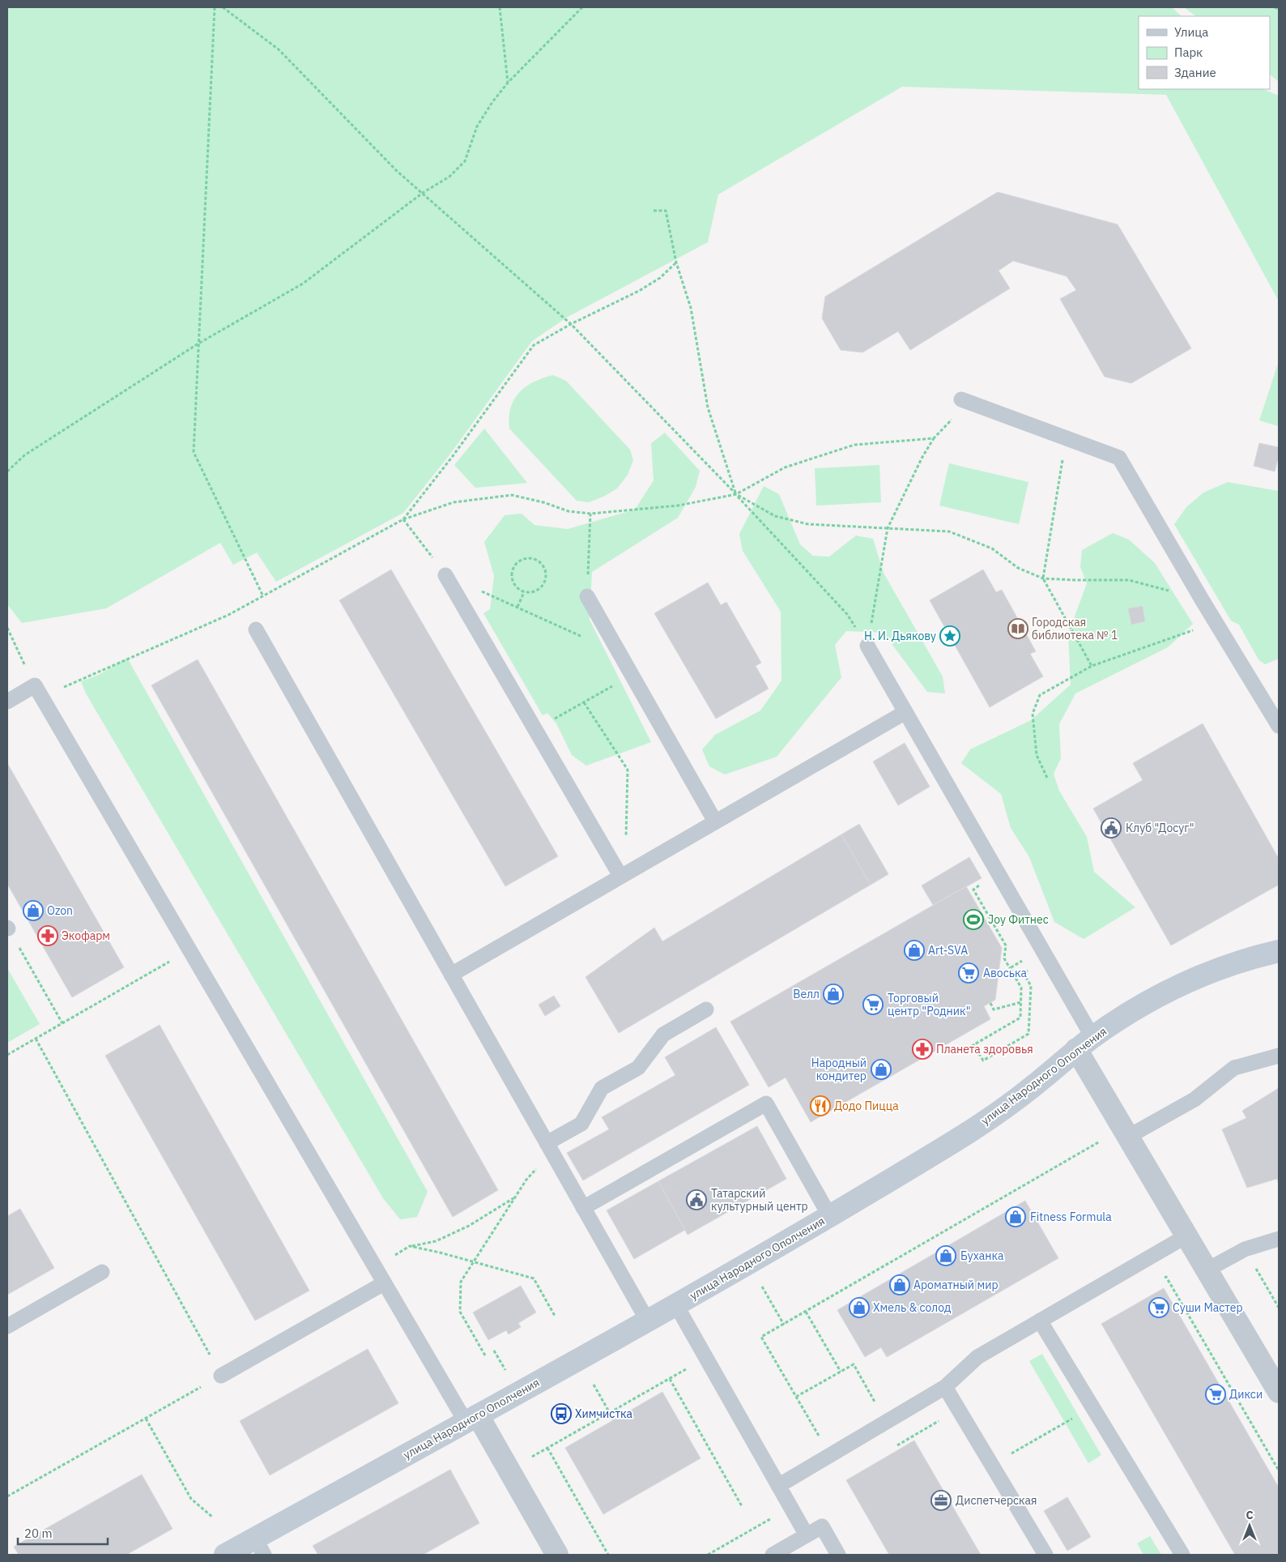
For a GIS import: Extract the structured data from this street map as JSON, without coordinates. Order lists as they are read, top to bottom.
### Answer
{
  "streets": {
    "main road": ["улица Народного Ополчения"]
  },
  "places": {
    "library": ["Городская библиотека № 1"],
    "place": ["Н. И. Дьякову"],
    "public building": ["Клуб \"Досуг\"", "Татарский культурный центр"],
    "shop": [
      "Ozon",
      "Art-SVA",
      "Велл",
      "Народный кондитер",
      "Fitness Formula",
      "Буханка",
      "Ароматный мир",
      "Хмель & солод"
    ],
    "sports": ["Joy Фитнес"],
    "pharmacy": ["Экофарм", "Планета здоровья"],
    "supermarket": [
      "Авоська",
      "Торговый центр \"Родник\"",
      "Суши Мастер",
      "Дикси"
    ],
    "restaurant": ["Додо Пицца"],
    "bus stop": ["Химчистка"],
    "office": ["Диспетчерская"]
  },
  "legend": ["Улица", "Парк", "Здание"],
  "scale_bar": "20 m",
  "north": "top"
}
